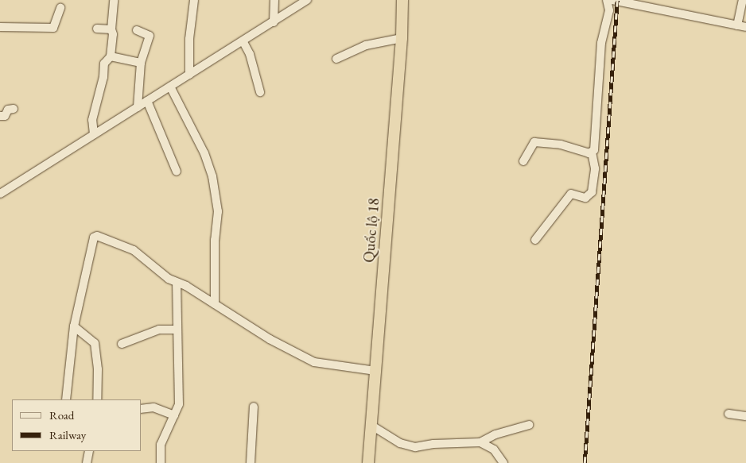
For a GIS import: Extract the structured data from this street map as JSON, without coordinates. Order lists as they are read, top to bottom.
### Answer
{
  "streets": {
    "highway": ["Quốc lộ 18"]
  },
  "legend": ["Road", "Railway"]
}
